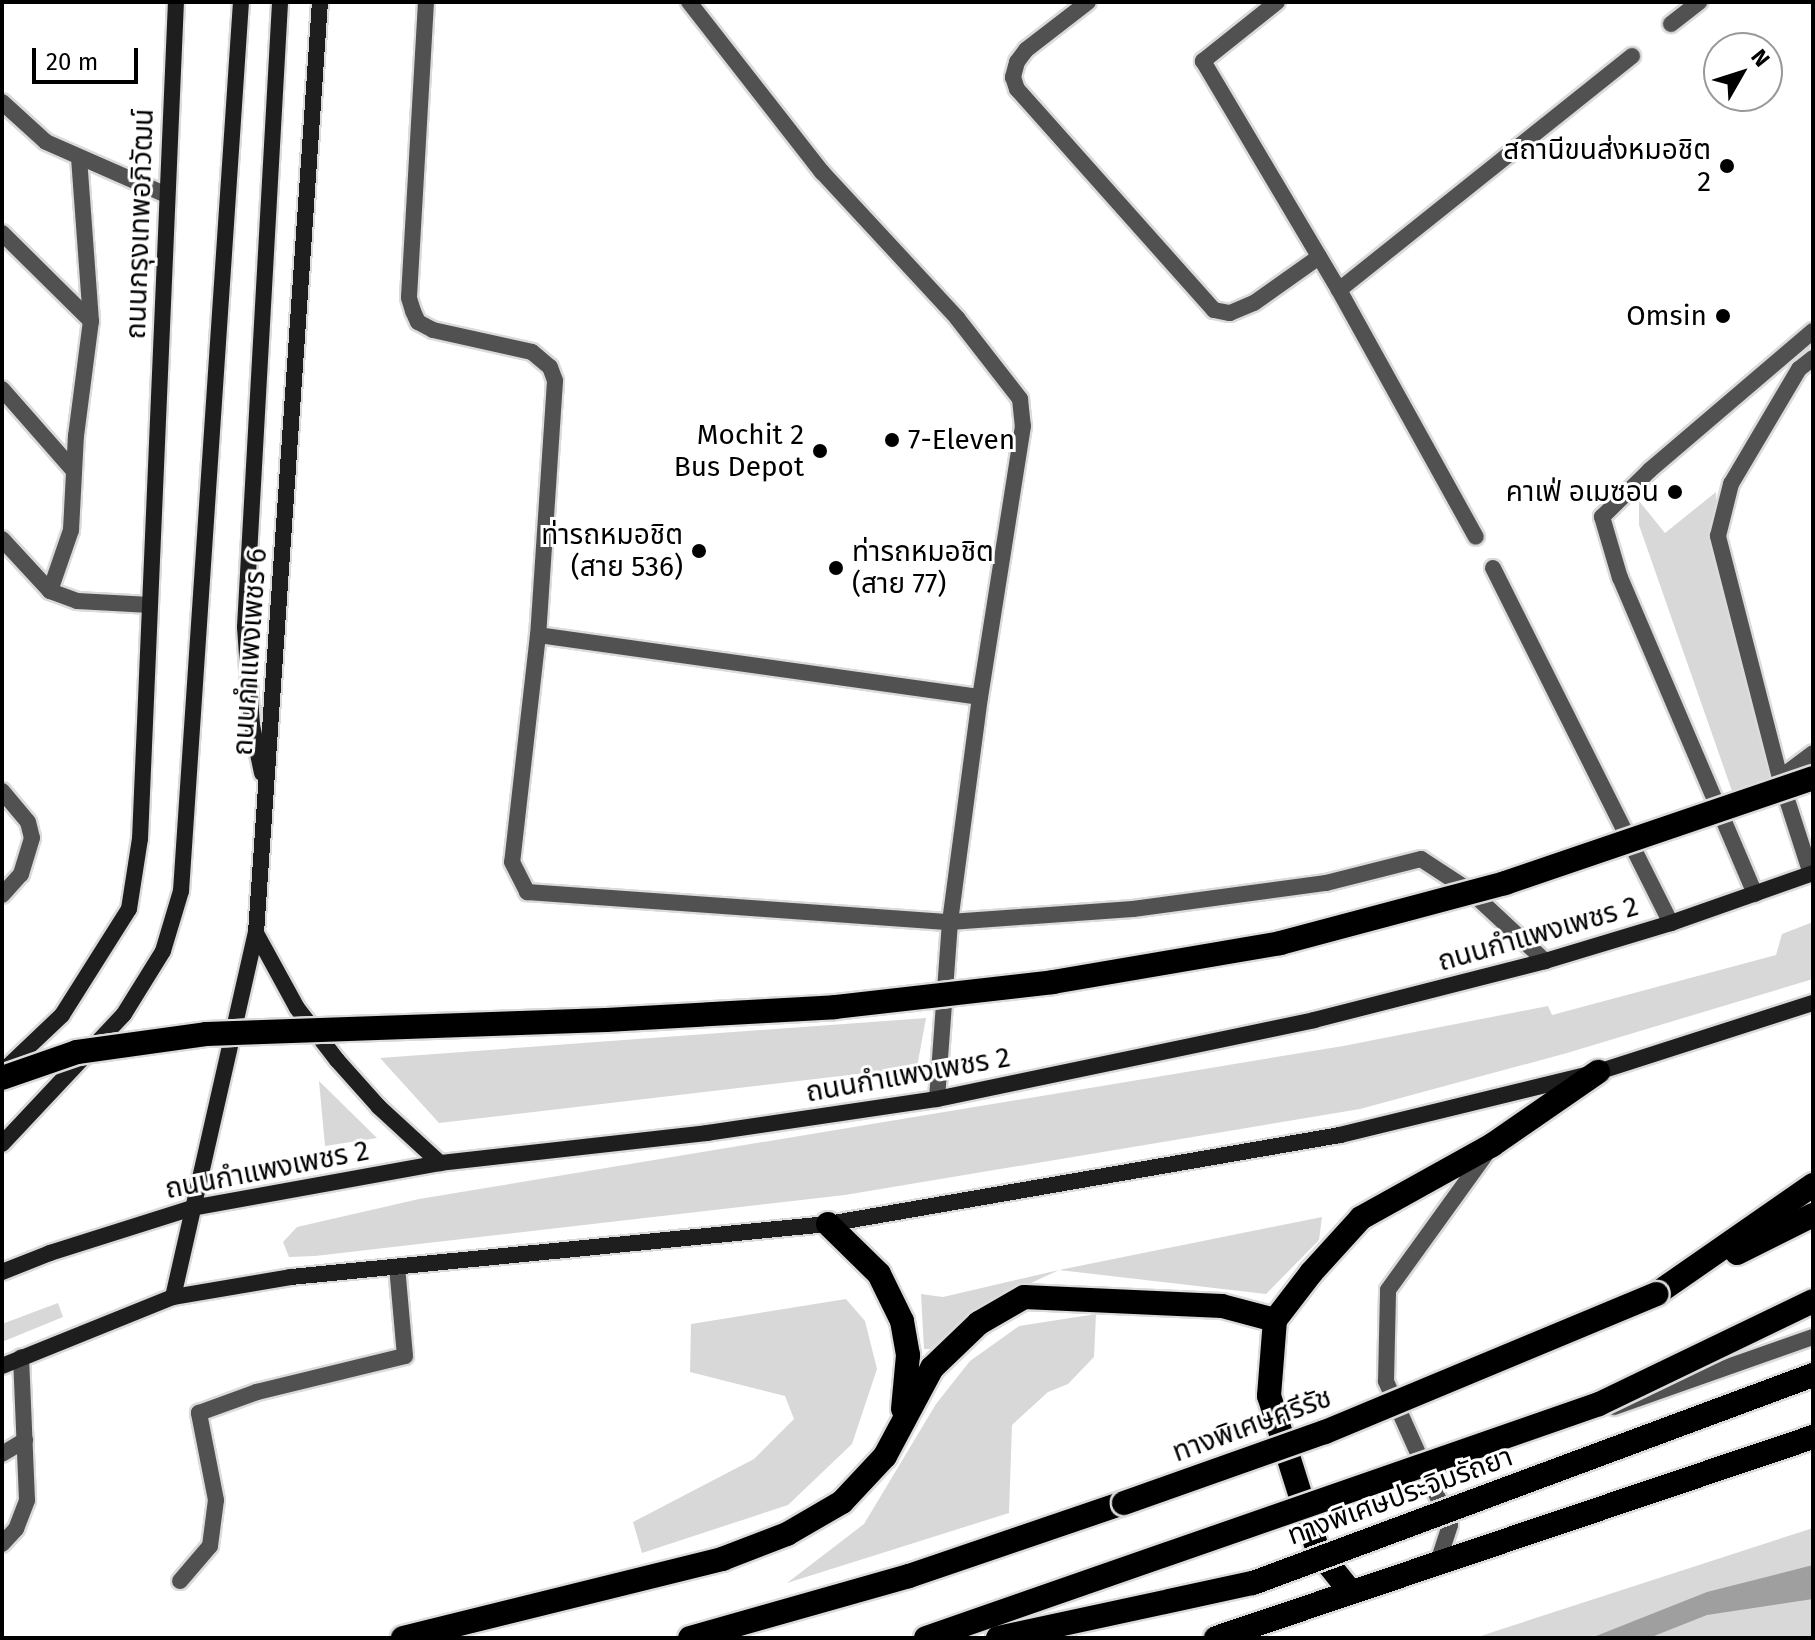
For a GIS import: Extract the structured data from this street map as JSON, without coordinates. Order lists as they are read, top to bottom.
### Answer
{
  "streets": {
    "highway": ["ทางพิเศษศรีรัช", "ทางพิเศษประจิมรัถยา"],
    "street": ["ถนนกรุงเทพอภิวัฒน์", "ถนนกำแพงเพชร 6", "ถนนกำแพงเพชร 2"]
  },
  "crossings": [
    ["ถนนกำแพงเพชร 6", "ถนนกำแพงเพชร 2"]
  ],
  "places": [
    "สถานีขนส่งหมอชิต 2",
    "Omsin",
    "7-Eleven",
    "Mochit 2 Bus Depot",
    "คาเฟ่ อเมซอน",
    "ท่ารถหมอชิต (สาย 536)",
    "ท่ารถหมอชิต (สาย 77)"
  ],
  "scale_bar": "20 m",
  "north": "top right"
}
